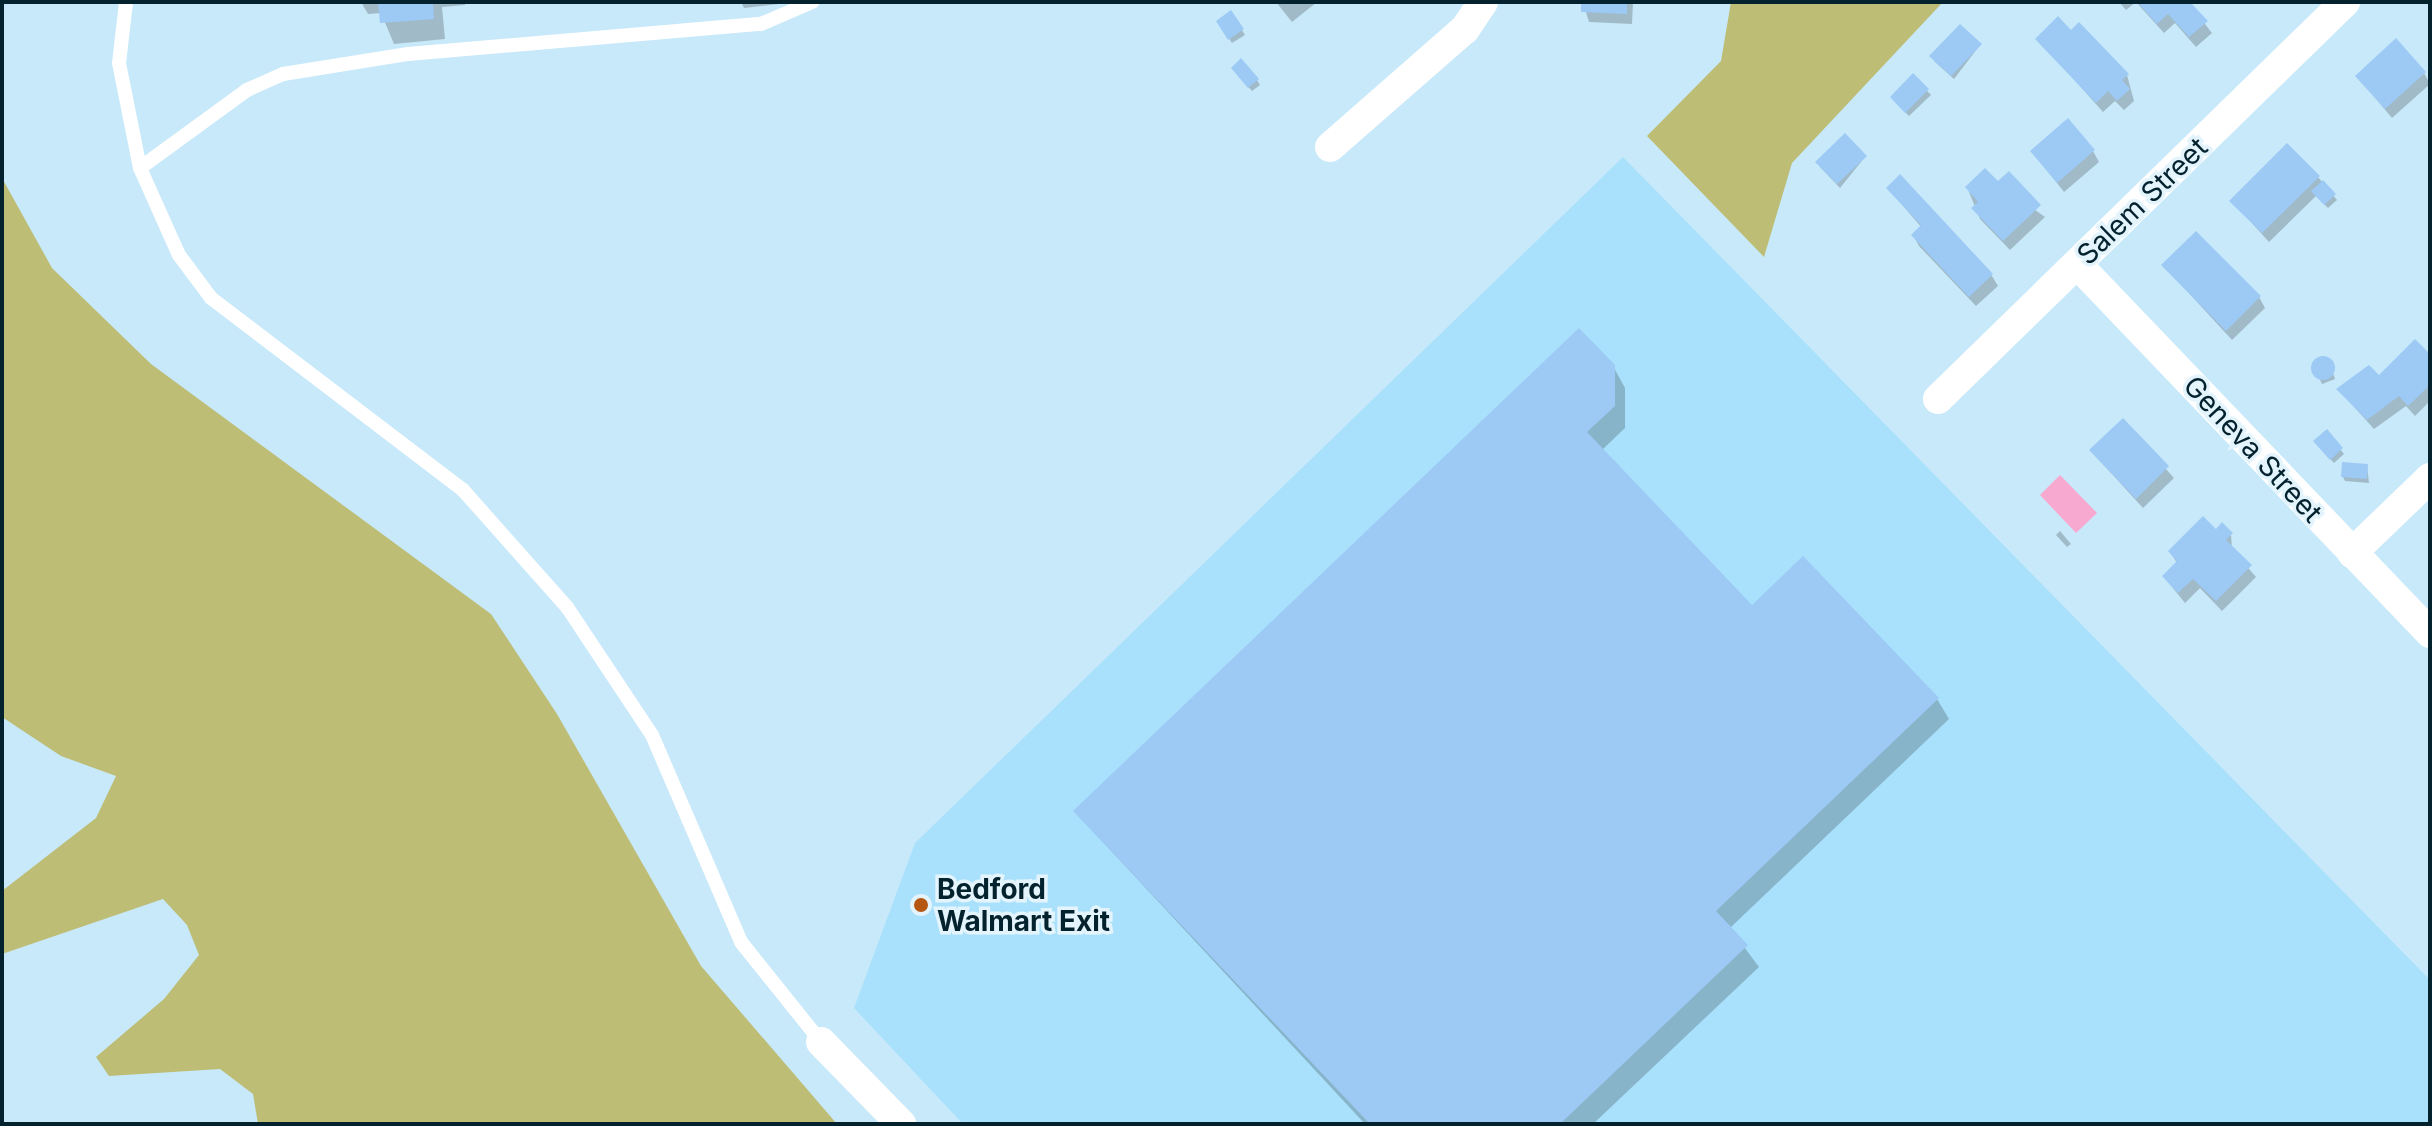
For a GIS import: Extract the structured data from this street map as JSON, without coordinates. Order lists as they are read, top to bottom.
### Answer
{
  "streets": {
    "street": ["Salem Street", "Geneva Street"]
  },
  "crossings": [
    ["Salem Street", "Geneva Street"]
  ],
  "places": ["Bedford Walmart Exit"]
}
